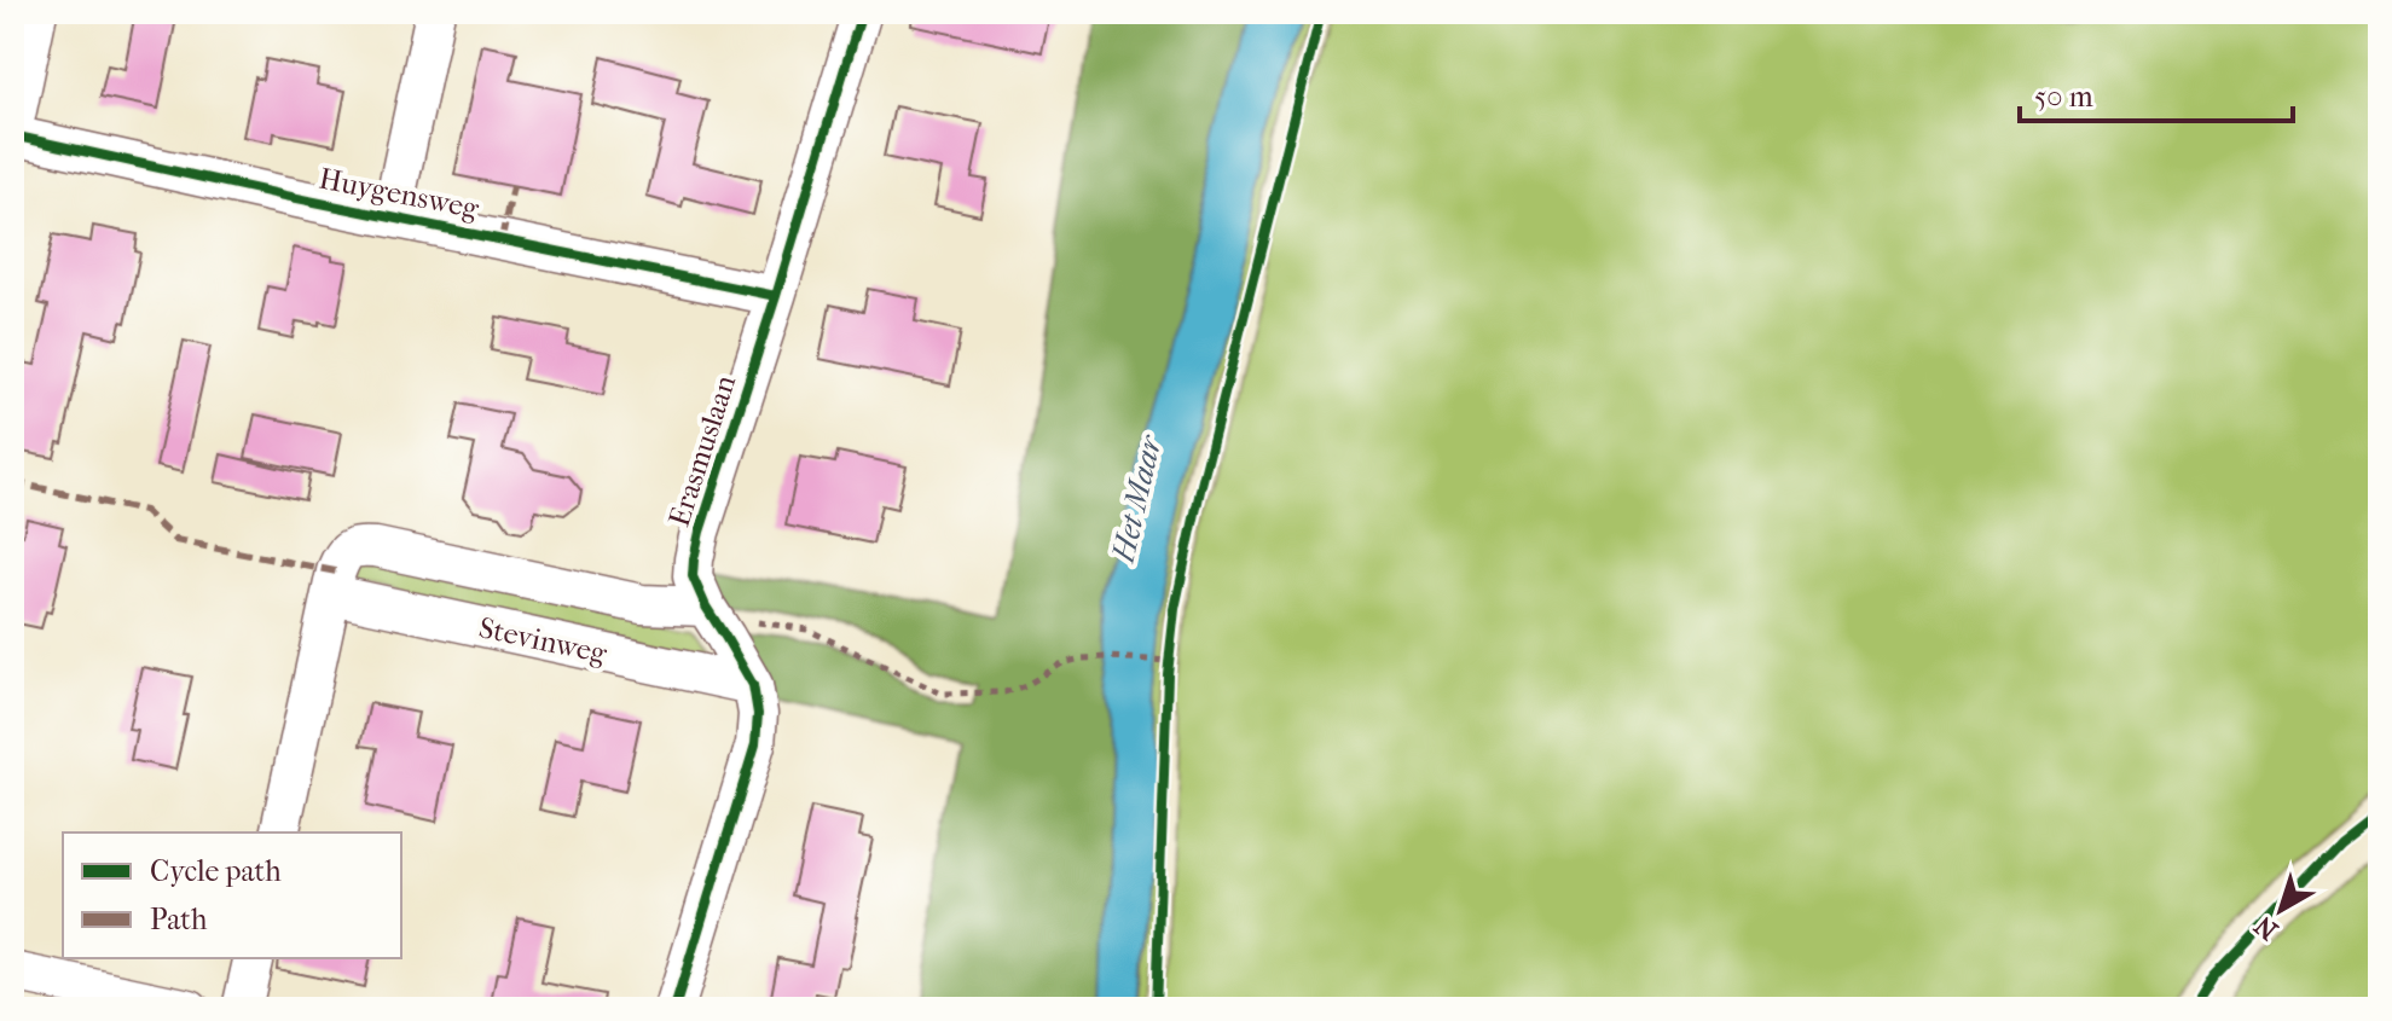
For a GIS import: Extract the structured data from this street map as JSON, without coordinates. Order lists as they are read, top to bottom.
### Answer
{
  "streets": {
    "street": ["Huygensweg", "Erasmuslaan", "Stevinweg"]
  },
  "crossings": [
    ["Huygensweg", "Erasmuslaan"],
    ["Erasmuslaan", "Stevinweg"]
  ],
  "water": ["Het Maar"],
  "legend": ["Cycle path", "Path"],
  "scale_bar": "50 m",
  "north": "bottom left"
}
